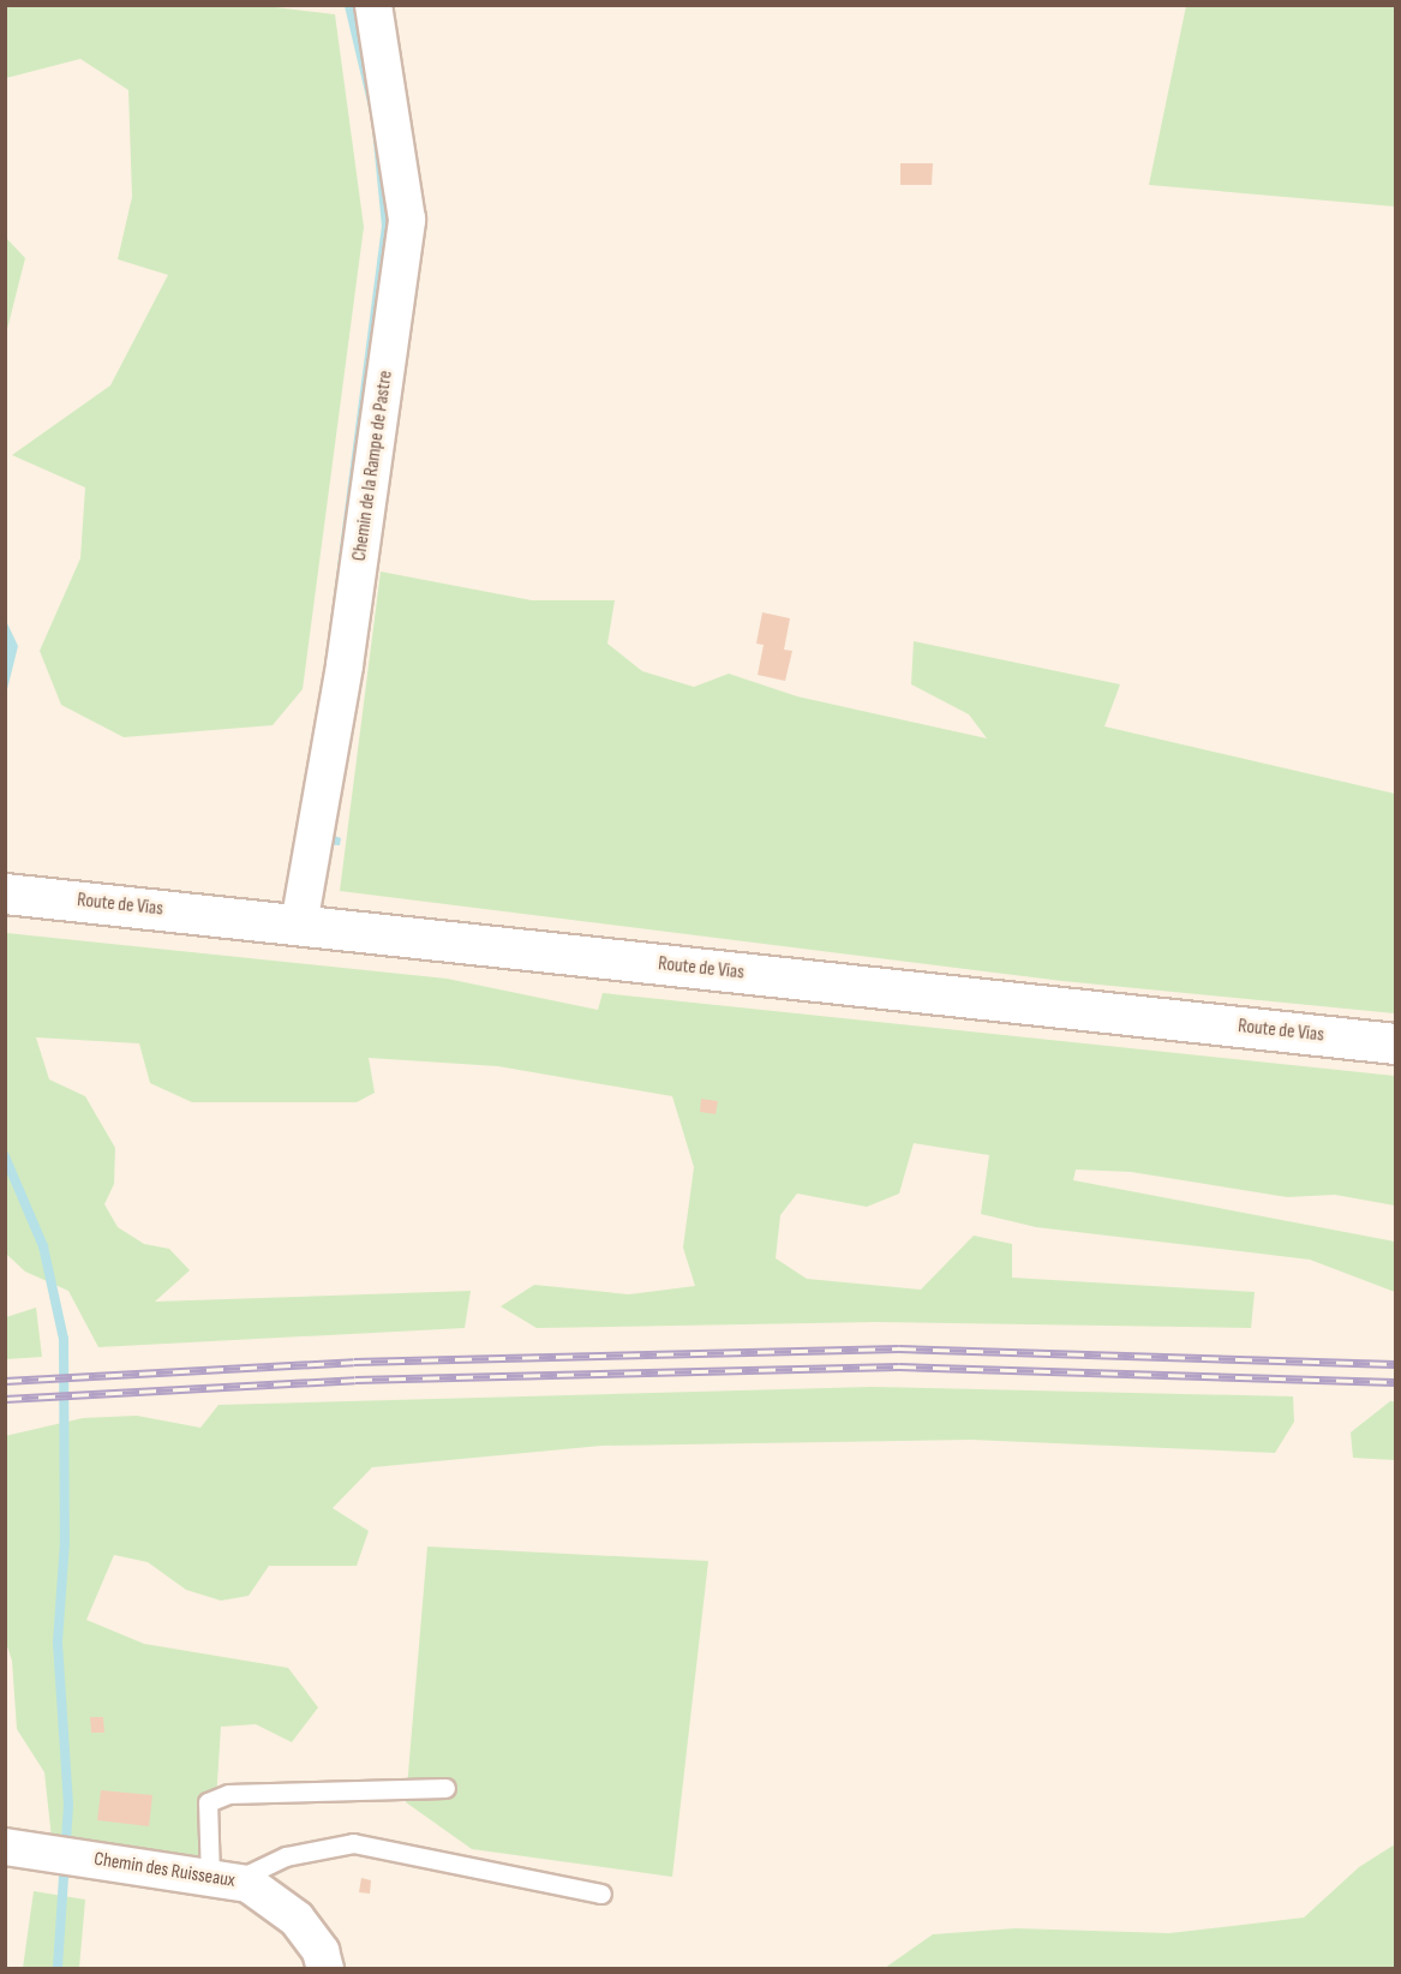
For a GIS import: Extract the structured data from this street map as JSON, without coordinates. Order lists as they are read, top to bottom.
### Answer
{
  "streets": {
    "main road": ["Route de Vias"],
    "street": ["Chemin de la Rampe de Pastre", "Chemin des Ruisseaux"]
  },
  "crossings": [
    ["Chemin de la Rampe de Pastre", "Route de Vias"]
  ]
}
